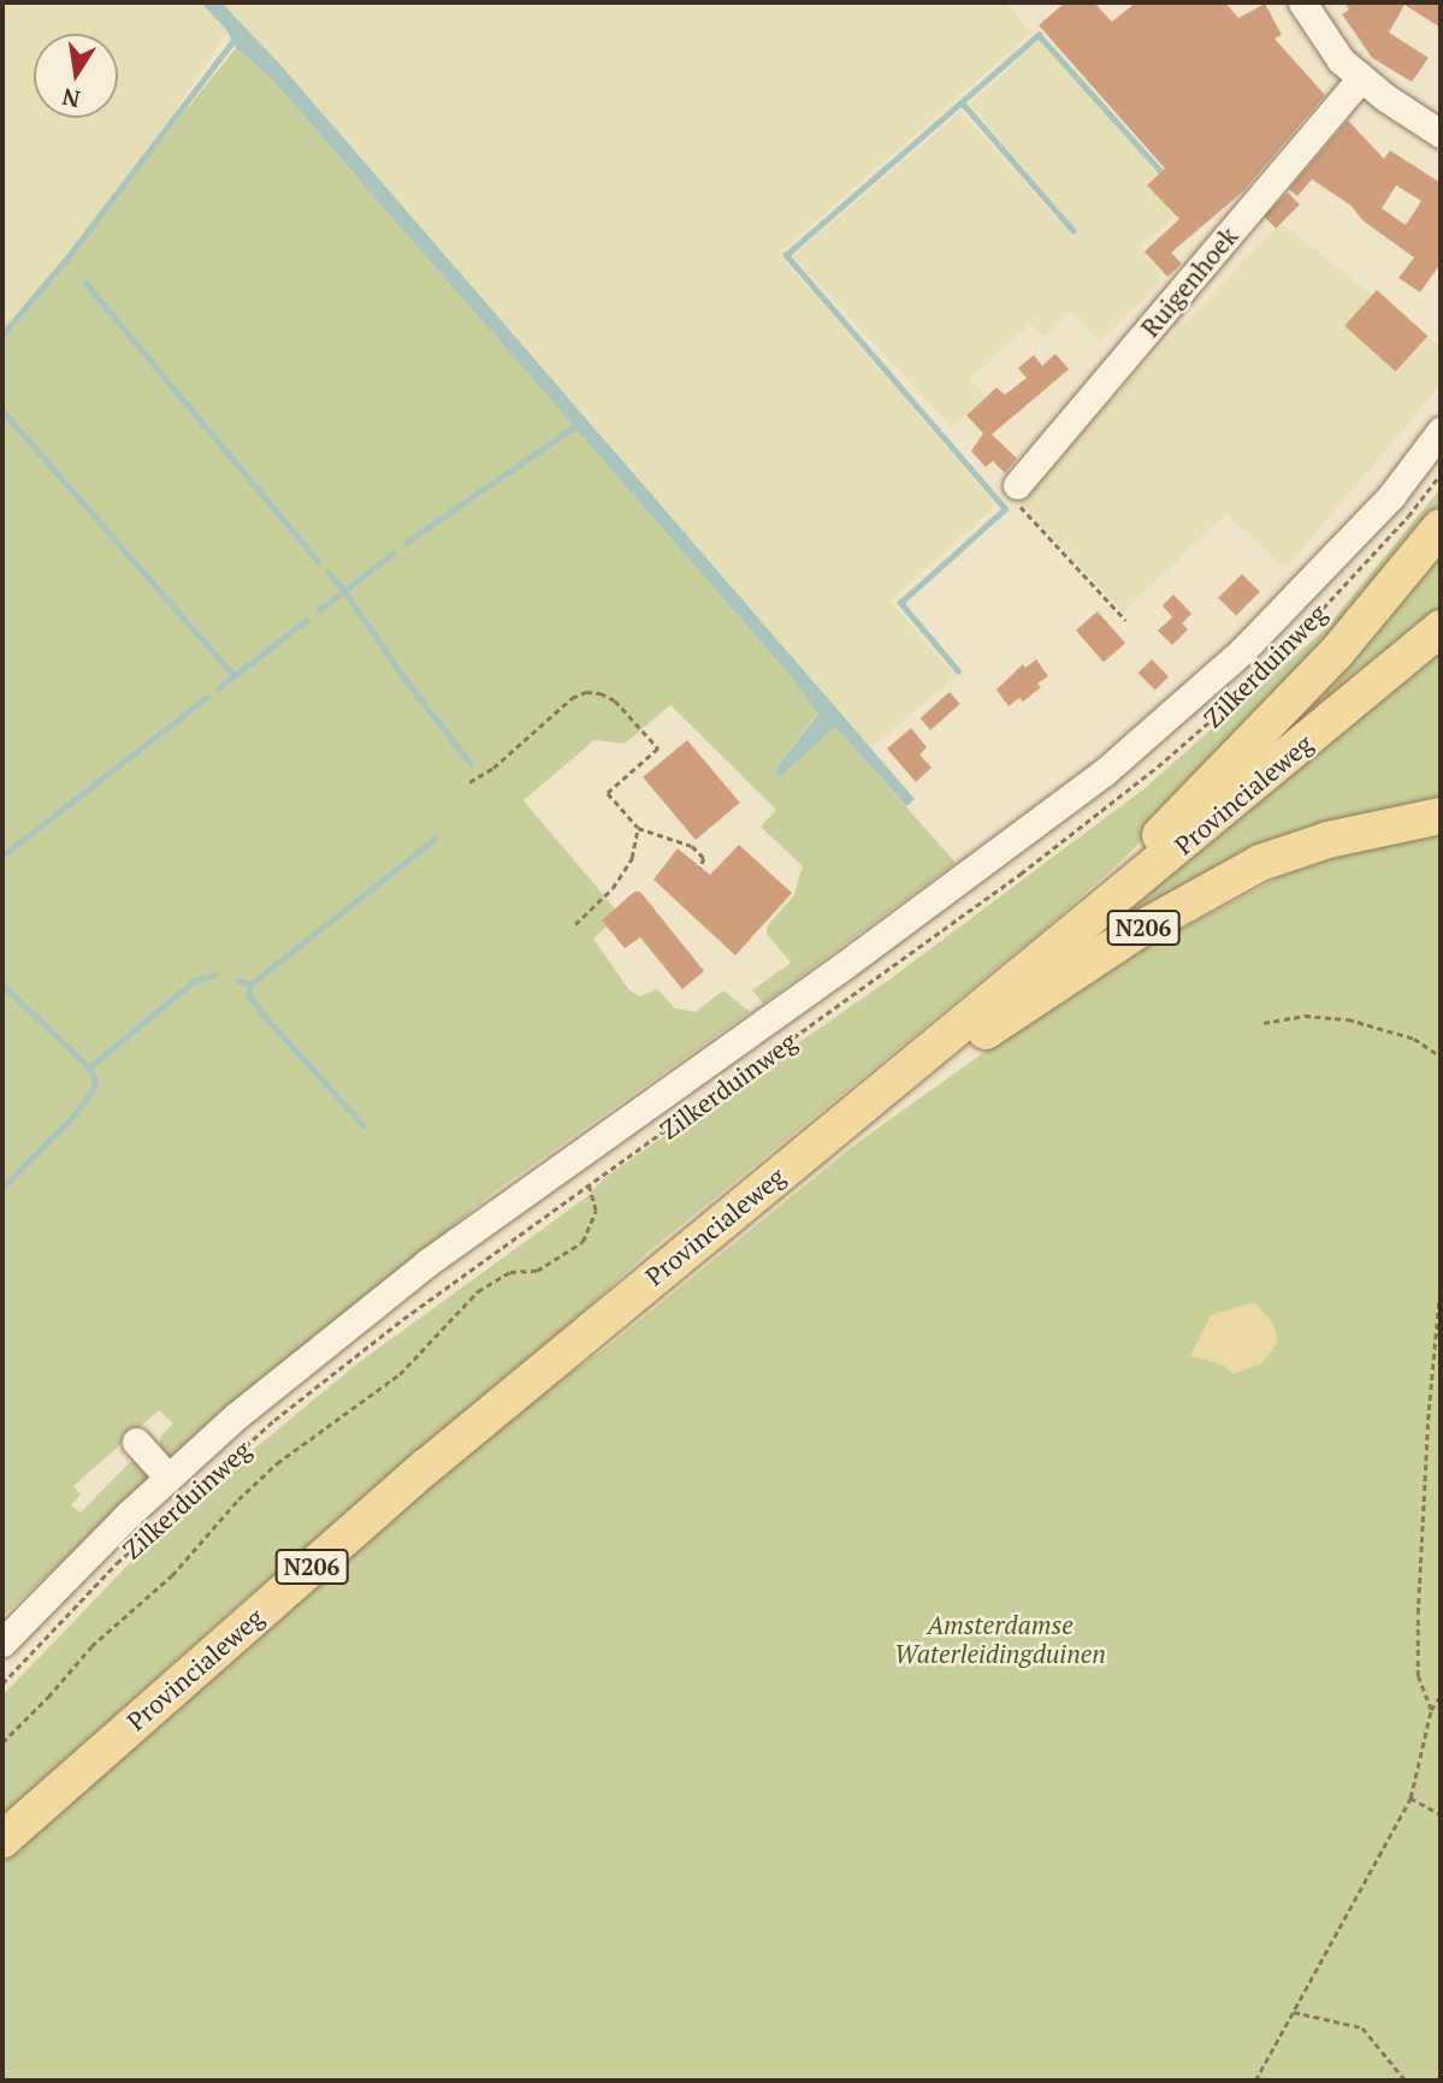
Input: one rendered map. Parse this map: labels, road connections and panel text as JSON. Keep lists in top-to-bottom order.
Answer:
{
  "streets": {
    "main road": ["Provincialeweg", "N206"],
    "street": ["Ruigenhoek", "Zilkerduinweg"]
  },
  "crossings": [
    ["Provincialeweg", "N206"]
  ],
  "parks": ["Amsterdamse Waterleidingduinen"],
  "north": "bottom"
}
